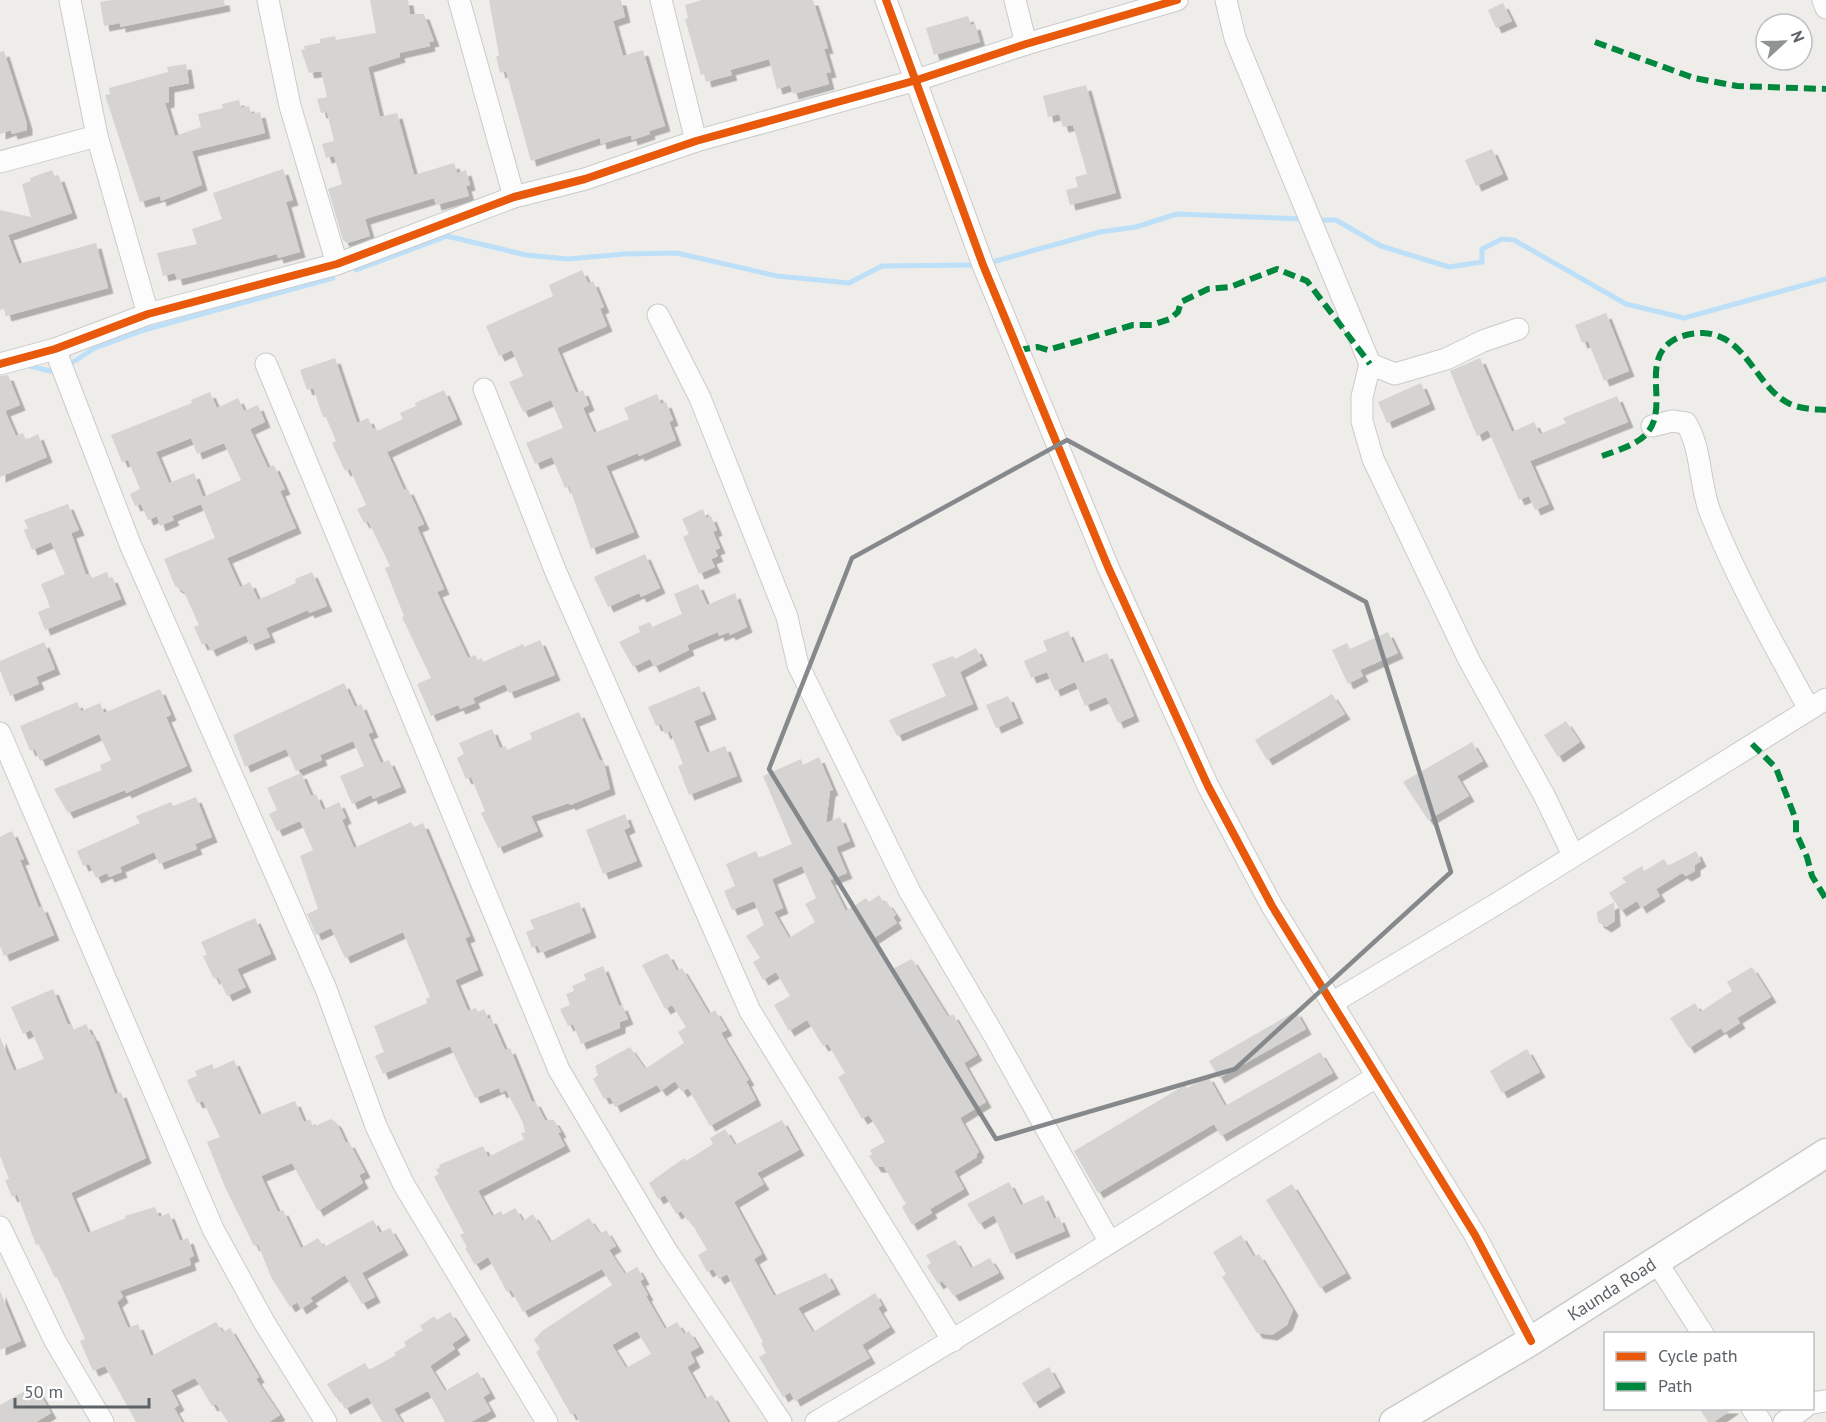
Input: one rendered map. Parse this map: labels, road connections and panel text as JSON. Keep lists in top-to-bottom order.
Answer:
{
  "streets": {
    "main road": ["Kaunda Road"]
  },
  "legend": ["Cycle path", "Path"],
  "scale_bar": "50 m",
  "north": "right"
}
